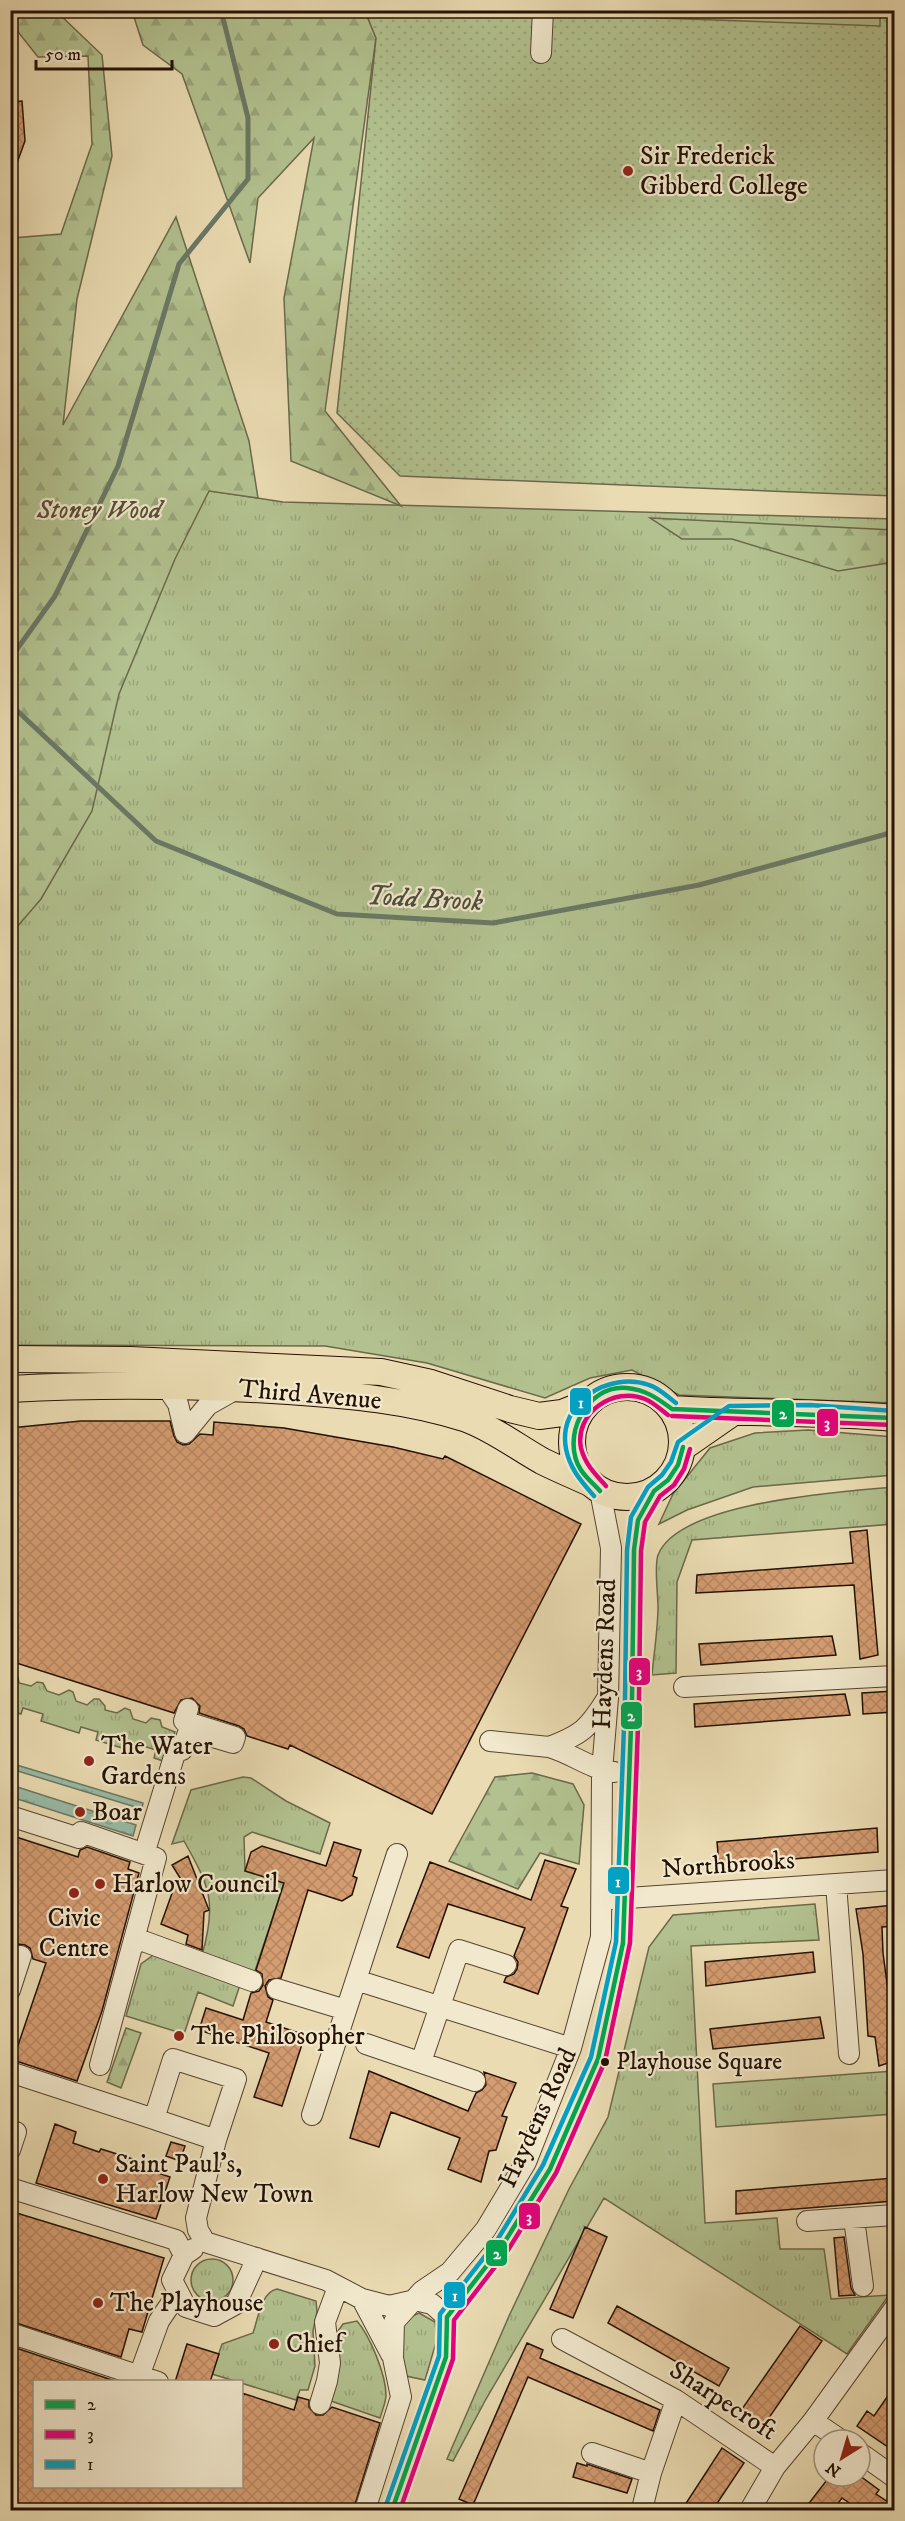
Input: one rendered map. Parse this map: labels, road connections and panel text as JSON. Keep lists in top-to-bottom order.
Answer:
{
  "streets": {
    "main road": ["Third Avenue"],
    "street": ["Haydens Road", "Northbrooks", "Sharpecroft"]
  },
  "crossings": [
    ["Third Avenue", "Haydens Road"],
    ["Haydens Road", "Northbrooks"]
  ],
  "water": ["Todd Brook"],
  "parks": ["Stoney Wood"],
  "places": [
    "Sir Frederick Gibberd College",
    "The Water Gardens",
    "Boar",
    "Harlow Council",
    "Civic Centre",
    "The Philosopher",
    "Playhouse Square",
    "Saint Paul's, Harlow New Town",
    "The Playhouse",
    "Chief"
  ],
  "lines": ["transit line 1", "transit line 2", "transit line 3"],
  "legend": ["2", "3", "1"],
  "scale_bar": "50 m",
  "north": "bottom left"
}
